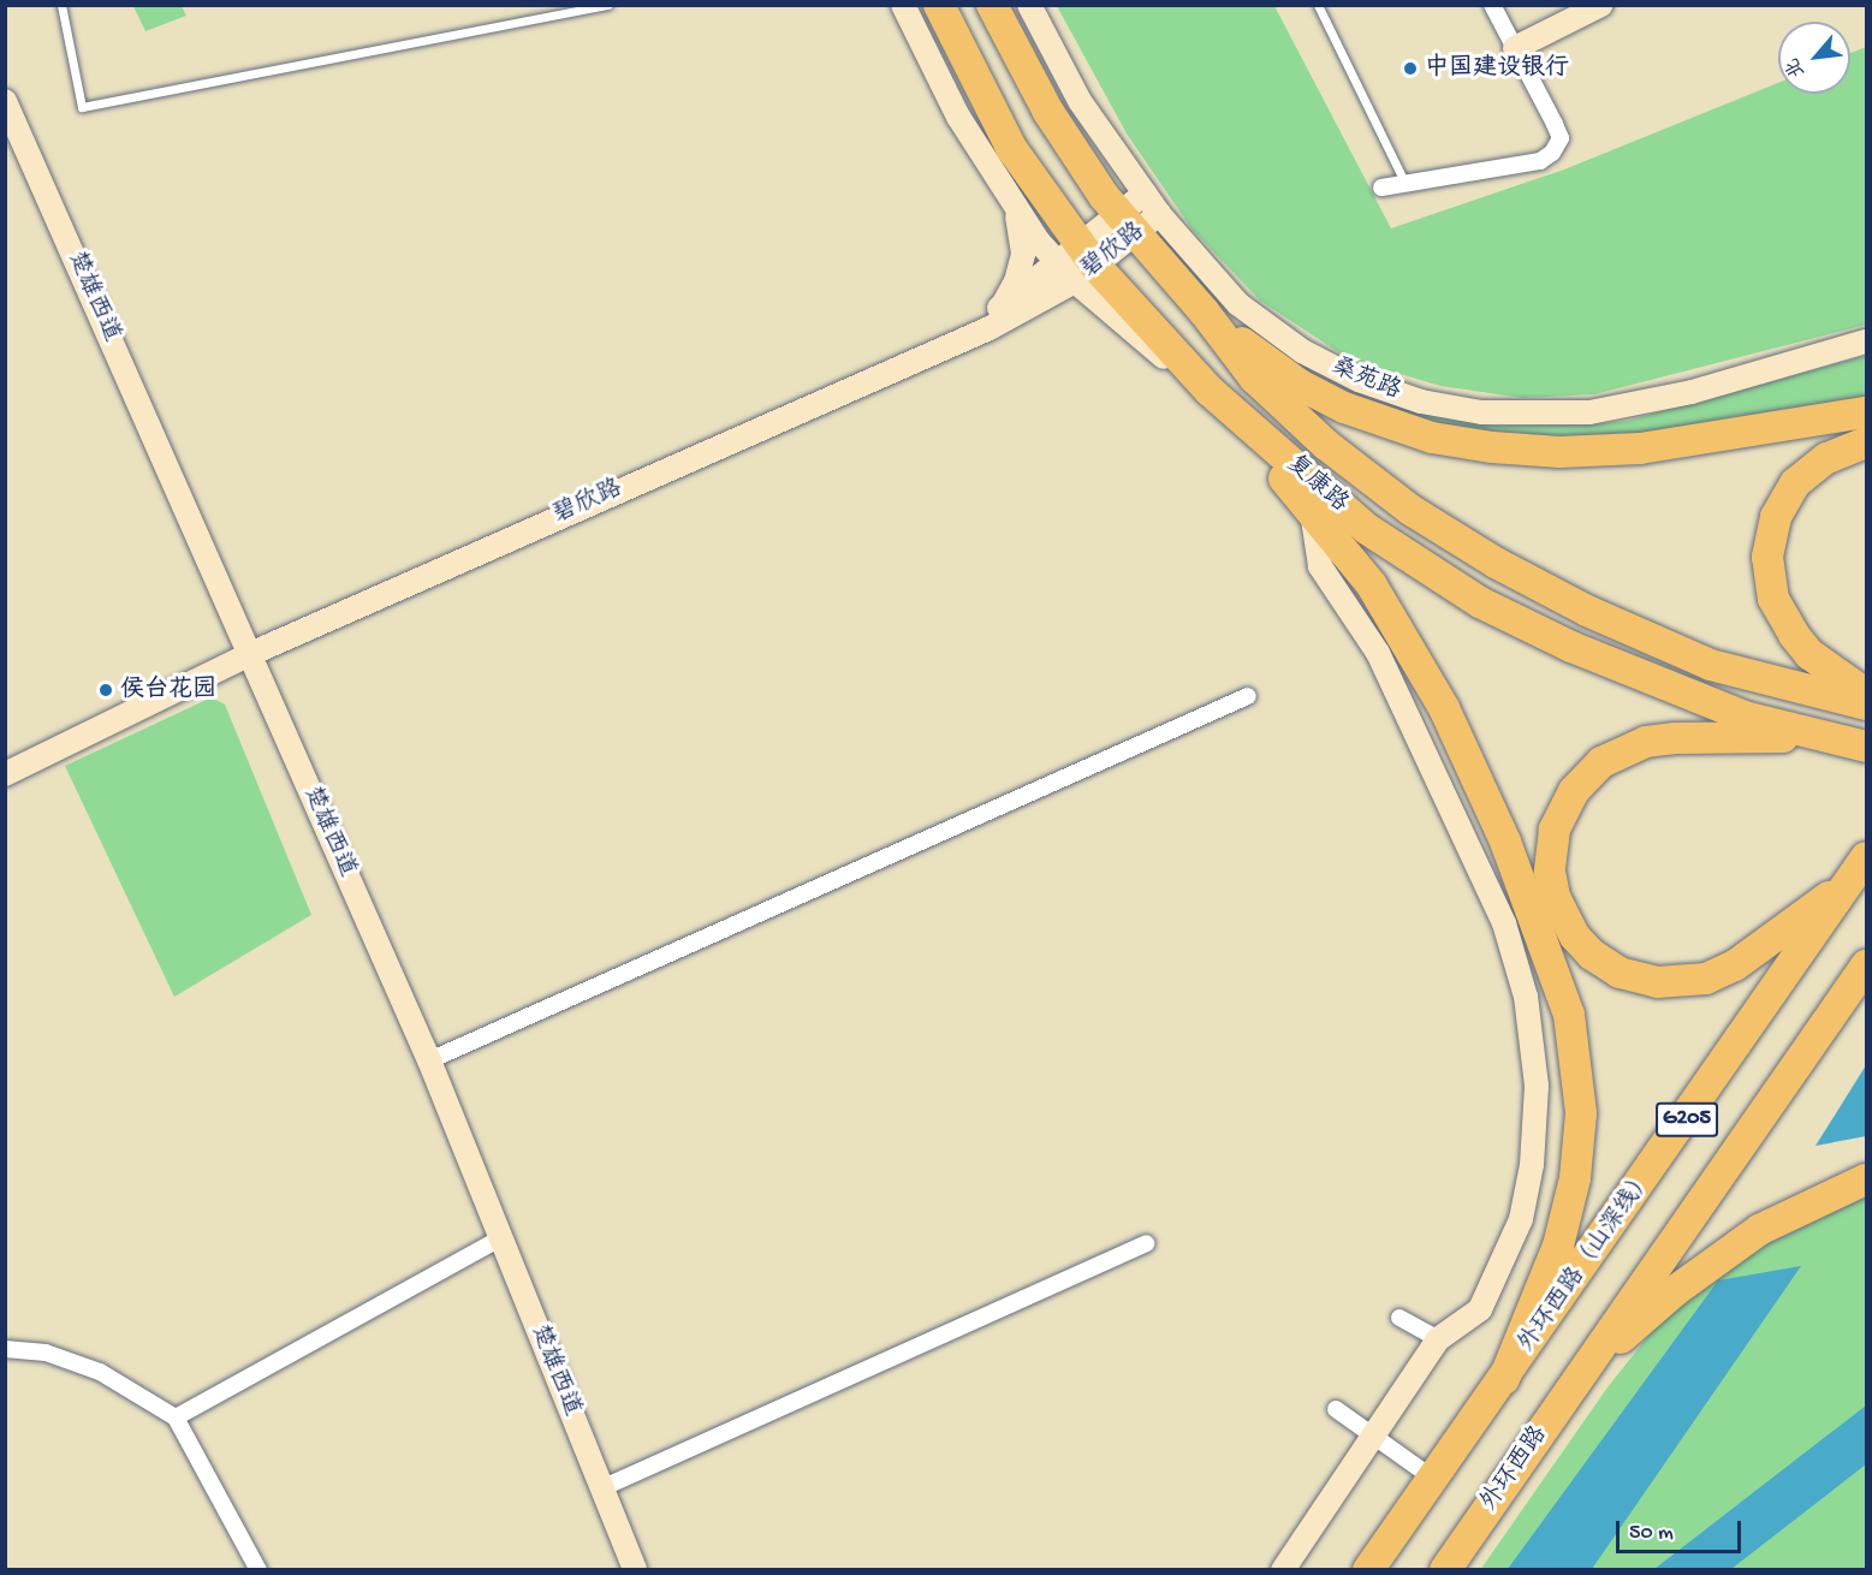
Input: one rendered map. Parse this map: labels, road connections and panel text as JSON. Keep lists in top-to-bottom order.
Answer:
{
  "streets": {
    "highway": [
      "复康路",
      "G205",
      "外环西路（山深线）",
      "外环西路"
    ],
    "street": ["碧欣路", "楚雄西道", "桑苑路"]
  },
  "crossings": [
    ["碧欣路", "楚雄西道"],
    ["碧欣路", "桑苑路"],
    ["碧欣路", "复康路"],
    ["G205", "外环西路"]
  ],
  "places": ["中国建设银行", "侯台花园"],
  "scale_bar": "50 m",
  "north": "bottom left"
}
